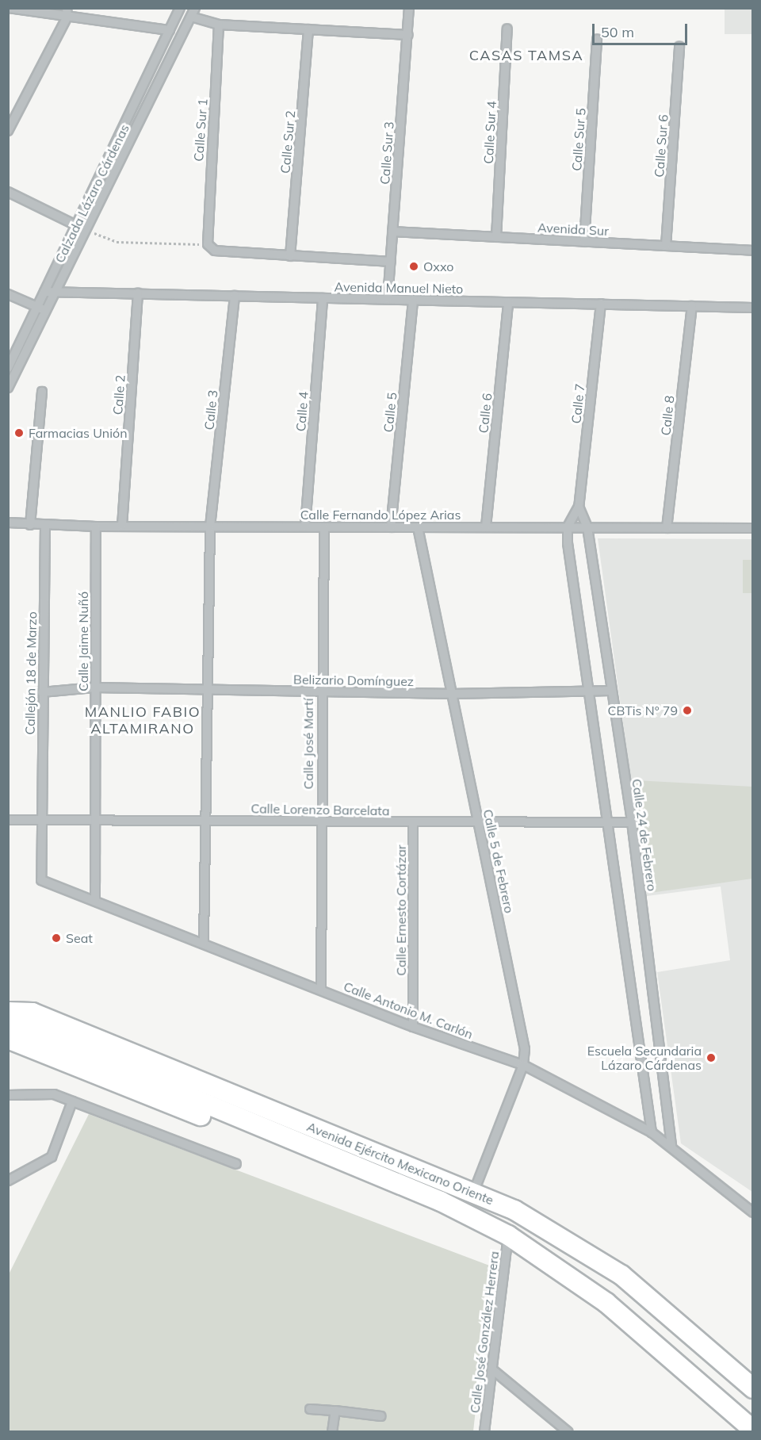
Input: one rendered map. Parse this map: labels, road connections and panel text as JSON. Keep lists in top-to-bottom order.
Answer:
{
  "streets": {
    "main road": ["Avenida Ejército Mexicano Oriente"],
    "street": [
      "Calle Sur 1",
      "Calle Sur 4",
      "Calle Sur 5",
      "Calle Sur 2",
      "Calle Sur 6",
      "Calle Sur 3",
      "Calzada Lázaro Cárdenas",
      "Avenida Sur",
      "Avenida Manuel Nieto",
      "Calle 2",
      "Calle 7",
      "Calle 3",
      "Calle 4",
      "Calle 5",
      "Calle 6",
      "Calle 8",
      "Calle Fernando López Arias",
      "Calle Jaime Nuñó",
      "Callejón 18 de Marzo",
      "Belizario Domínguez",
      "Calle José Martí",
      "Calle Lorenzo Barcelata",
      "Calle 24 de Febrero",
      "Calle 5 de Febrero",
      "Calle Ernesto Cortázar",
      "Calle Antonio M. Carlón",
      "Calle José González Herrera"
    ]
  },
  "crossings": [
    ["Calle Sur 4", "Avenida Sur"],
    ["Calle Sur 5", "Avenida Sur"],
    ["Calle Sur 6", "Avenida Sur"],
    ["Calle Sur 3", "Avenida Sur"],
    ["Calle Sur 3", "Avenida Manuel Nieto"],
    ["Calzada Lázaro Cárdenas", "Avenida Manuel Nieto"],
    ["Avenida Manuel Nieto", "Calle 2"],
    ["Avenida Manuel Nieto", "Calle 7"],
    ["Avenida Manuel Nieto", "Calle 3"],
    ["Avenida Manuel Nieto", "Calle 4"],
    ["Avenida Manuel Nieto", "Calle 5"],
    ["Avenida Manuel Nieto", "Calle 6"],
    ["Avenida Manuel Nieto", "Calle 8"],
    ["Calle 2", "Calle Fernando López Arias"],
    ["Calle 7", "Calle Fernando López Arias"],
    ["Calle 7", "Calle 24 de Febrero"],
    ["Calle 3", "Calle Fernando López Arias"],
    ["Calle 3", "Belizario Domínguez"],
    ["Calle 3", "Calle Lorenzo Barcelata"],
    ["Calle 3", "Calle Antonio M. Carlón"],
    ["Calle 4", "Calle Fernando López Arias"],
    ["Calle 5", "Calle Fernando López Arias"],
    ["Calle 6", "Calle Fernando López Arias"],
    ["Calle 8", "Calle Fernando López Arias"],
    ["Calle Fernando López Arias", "Calle Jaime Nuñó"],
    ["Calle Fernando López Arias", "Callejón 18 de Marzo"],
    ["Calle Fernando López Arias", "Calle José Martí"],
    ["Calle Fernando López Arias", "Calle 24 de Febrero"],
    ["Calle Fernando López Arias", "Calle 5 de Febrero"],
    ["Calle Jaime Nuñó", "Belizario Domínguez"],
    ["Calle Jaime Nuñó", "Calle Lorenzo Barcelata"],
    ["Calle Jaime Nuñó", "Calle Antonio M. Carlón"],
    ["Callejón 18 de Marzo", "Belizario Domínguez"],
    ["Callejón 18 de Marzo", "Calle Lorenzo Barcelata"],
    ["Callejón 18 de Marzo", "Calle Antonio M. Carlón"],
    ["Belizario Domínguez", "Calle José Martí"],
    ["Belizario Domínguez", "Calle 24 de Febrero"],
    ["Belizario Domínguez", "Calle 5 de Febrero"],
    ["Calle José Martí", "Calle Lorenzo Barcelata"],
    ["Calle José Martí", "Calle Antonio M. Carlón"],
    ["Calle Lorenzo Barcelata", "Calle 24 de Febrero"],
    ["Calle Lorenzo Barcelata", "Calle 5 de Febrero"],
    ["Calle Lorenzo Barcelata", "Calle Ernesto Cortázar"],
    ["Calle 24 de Febrero", "Calle Antonio M. Carlón"],
    ["Calle 5 de Febrero", "Calle Antonio M. Carlón"],
    ["Calle 5 de Febrero", "Avenida Ejército Mexicano Oriente"],
    ["Calle Ernesto Cortázar", "Calle Antonio M. Carlón"],
    ["Avenida Ejército Mexicano Oriente", "Calle José González Herrera"]
  ],
  "districts": ["CASAS TAMSA", "MANLIO FABIO ALTAMIRANO"],
  "places": [
    "Oxxo",
    "Farmacias Unión",
    "CBTis N° 79",
    "Seat",
    "Escuela Secundaria Lázaro Cárdenas"
  ],
  "scale_bar": "50 m"
}
